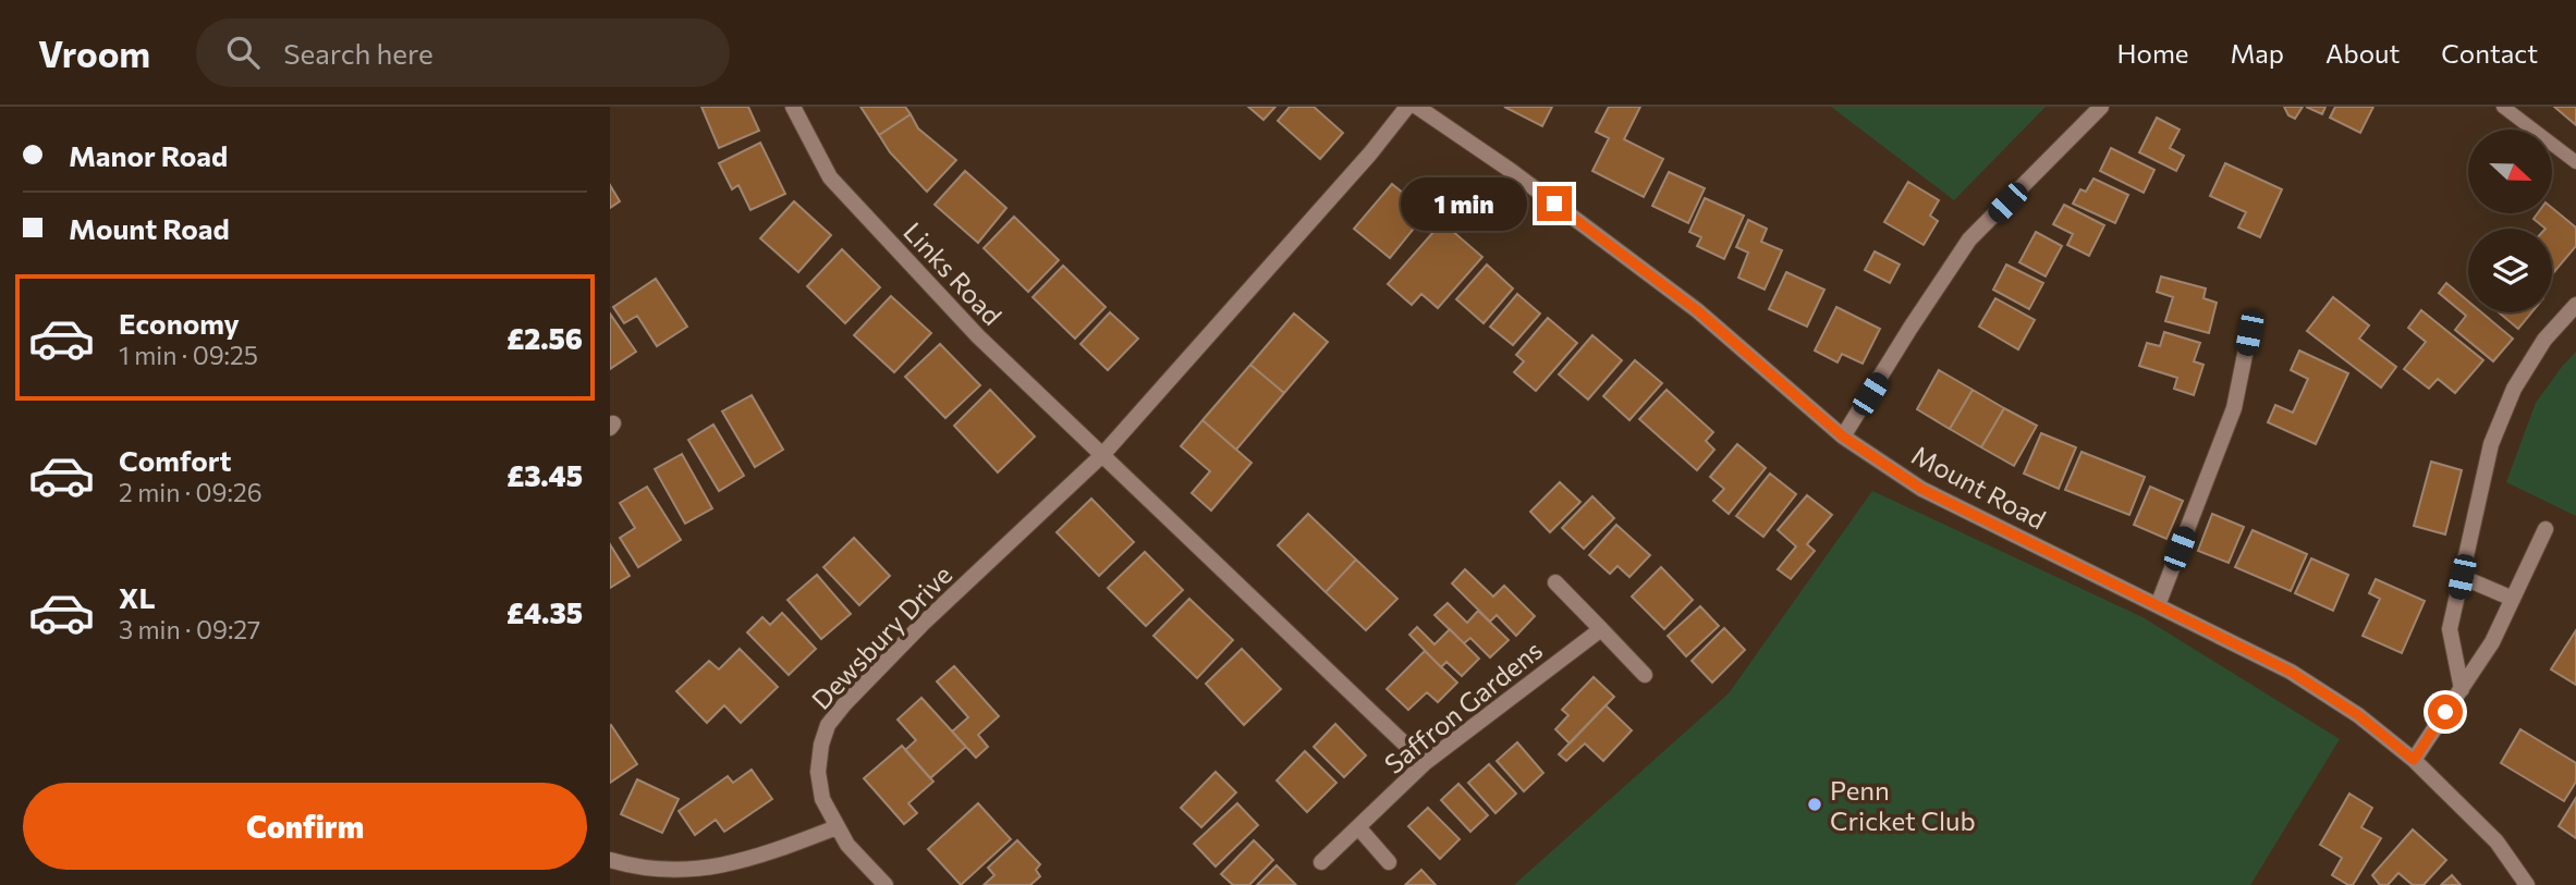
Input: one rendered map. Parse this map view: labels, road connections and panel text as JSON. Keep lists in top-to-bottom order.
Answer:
{
  "streets": {
    "street": [
      "Links Road",
      "Mount Road",
      "Dewsbury Drive",
      "Saffron Gardens"
    ]
  },
  "crossings": [
    ["Links Road", "Dewsbury Drive"],
    ["Links Road", "Saffron Gardens"]
  ],
  "places": ["Penn Cricket Club"],
  "north": "right",
  "page": {
    "header": "Vroom",
    "search": "Search here",
    "nav": [
      "Home",
      "Map",
      "About",
      "Contact"
    ],
    "banner": ["Manor Road", "Mount Road"],
    "bubble": "1 min",
    "list": [
      {
        "name": "Economy",
        "note": "1 min · 09:25",
        "value": "£2.56"
      },
      {
        "name": "Comfort",
        "note": "2 min · 09:26",
        "value": "£3.45"
      },
      {
        "name": "XL",
        "note": "3 min · 09:27",
        "value": "£4.35"
      }
    ],
    "buttons": "Confirm"
  }
}
